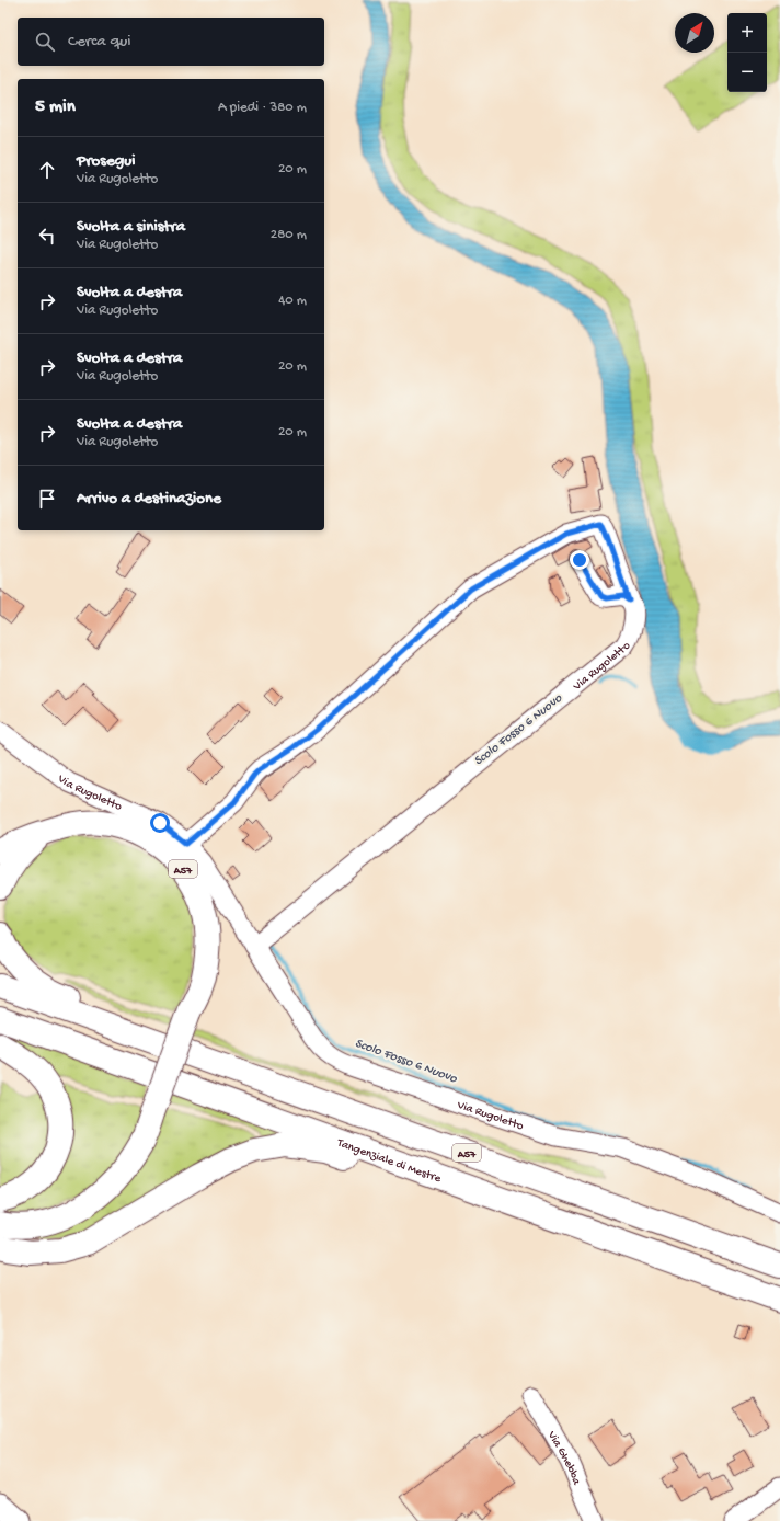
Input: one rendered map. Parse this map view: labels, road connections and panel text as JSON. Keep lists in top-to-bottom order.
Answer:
{
  "streets": {
    "highway": ["A57", "Tangenziale di Mestre"],
    "street": ["Via Rugoletto", "Via Ghebba"]
  },
  "water": ["Scolo Fosso 6 Nuovo"],
  "north": "top right",
  "page": {
    "map_buttons": ["+", "−"],
    "search": "Cerca qui",
    "heading": ["5 min", "A piedi · 380 m"],
    "list": [
      ["Prosegui", "Via Rugoletto", "20 m"],
      ["Svolta a sinistra", "Via Rugoletto", "280 m"],
      ["Svolta a destra", "Via Rugoletto", "40 m"],
      ["Svolta a destra", "Via Rugoletto", "20 m"],
      ["Svolta a destra", "Via Rugoletto", "20 m"],
      "Arrivo a destinazione"
    ]
  }
}
